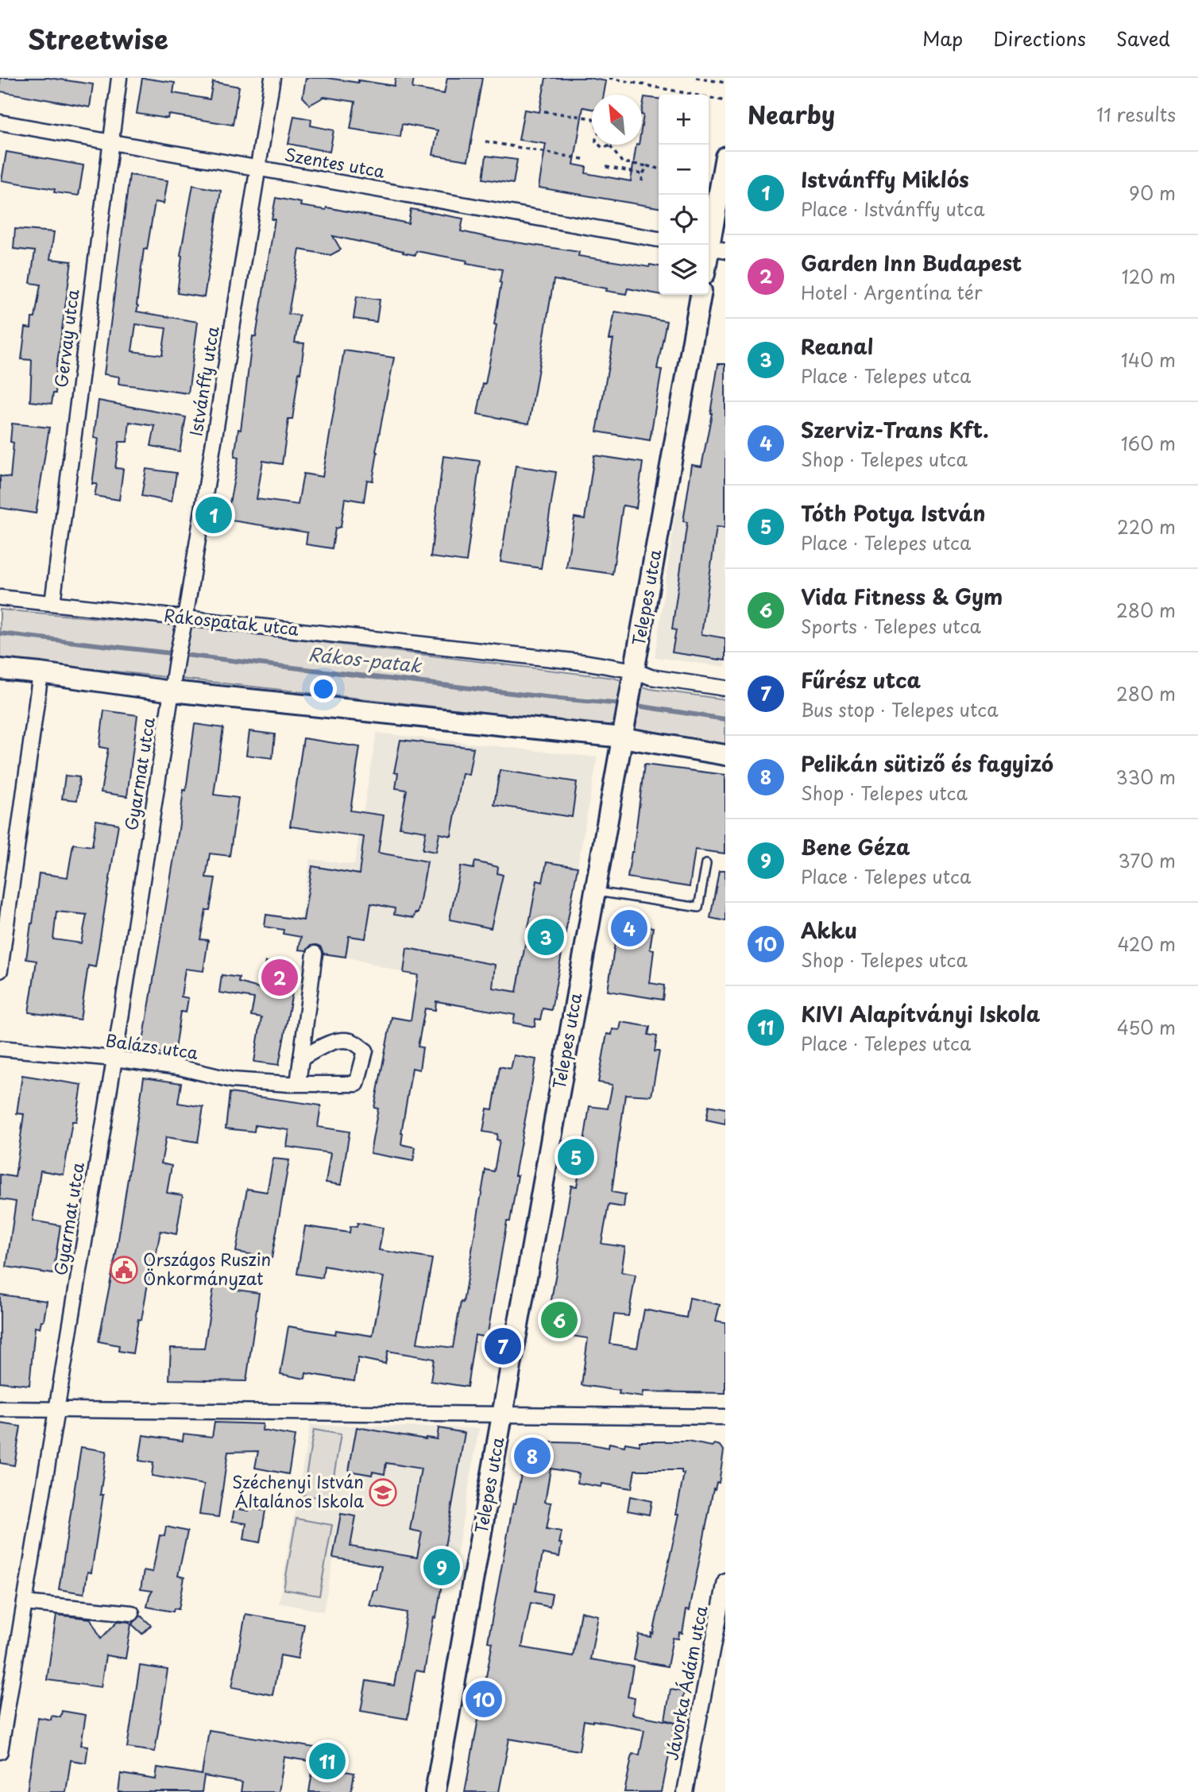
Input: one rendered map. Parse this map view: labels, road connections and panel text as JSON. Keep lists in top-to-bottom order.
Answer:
{
  "streets": {
    "street": [
      "Szentes utca",
      "Gervay utca",
      "Istvánffy utca",
      "Telepes utca",
      "Rákospatak utca",
      "Gyarmat utca",
      "Balázs utca",
      "Jávorka Ádám utca"
    ]
  },
  "crossings": [
    ["Szentes utca", "Gervay utca"],
    ["Szentes utca", "Istvánffy utca"],
    ["Gervay utca", "Rákospatak utca"],
    ["Istvánffy utca", "Rákospatak utca"],
    ["Istvánffy utca", "Gyarmat utca"],
    ["Telepes utca", "Rákospatak utca"],
    ["Gyarmat utca", "Balázs utca"]
  ],
  "water": ["Rákos-patak"],
  "places": {
    "public building": ["Országos Ruszin Önkormányzat"],
    "school or university": ["Széchenyi István Általános Iskola"]
  },
  "north": "top left",
  "page": {
    "header": "Streetwise",
    "nav": ["Map", "Directions", "Saved"],
    "heading": ["Nearby", "11 results"],
    "map_buttons": ["+", "−"],
    "list": [
      {
        "mark": "1",
        "name": "Istvánffy Miklós",
        "note": "Place · Istvánffy utca",
        "value": "90 m"
      },
      {
        "mark": "2",
        "name": "Garden Inn Budapest",
        "note": "Hotel · Argentína tér",
        "value": "120 m"
      },
      {
        "mark": "3",
        "name": "Reanal",
        "note": "Place · Telepes utca",
        "value": "140 m"
      },
      {
        "mark": "4",
        "name": "Szerviz-Trans Kft.",
        "note": "Shop · Telepes utca",
        "value": "160 m"
      },
      {
        "mark": "5",
        "name": "Tóth Potya István",
        "note": "Place · Telepes utca",
        "value": "220 m"
      },
      {
        "mark": "6",
        "name": "Vida Fitness & Gym",
        "note": "Sports · Telepes utca",
        "value": "280 m"
      },
      {
        "mark": "7",
        "name": "Fűrész utca",
        "note": "Bus stop · Telepes utca",
        "value": "280 m"
      },
      {
        "mark": "8",
        "name": "Pelikán sütiző és fagyizó",
        "note": "Shop · Telepes utca",
        "value": "330 m"
      },
      {
        "mark": "9",
        "name": "Bene Géza",
        "note": "Place · Telepes utca",
        "value": "370 m"
      },
      {
        "mark": "10",
        "name": "Akku",
        "note": "Shop · Telepes utca",
        "value": "420 m"
      },
      {
        "mark": "11",
        "name": "KIVI Alapítványi Iskola",
        "note": "Place · Telepes utca",
        "value": "450 m"
      }
    ],
    "pins": [
      "1",
      "4",
      "3",
      "2",
      "5",
      "6",
      "7",
      "8",
      "9",
      "10",
      "11"
    ]
  }
}
